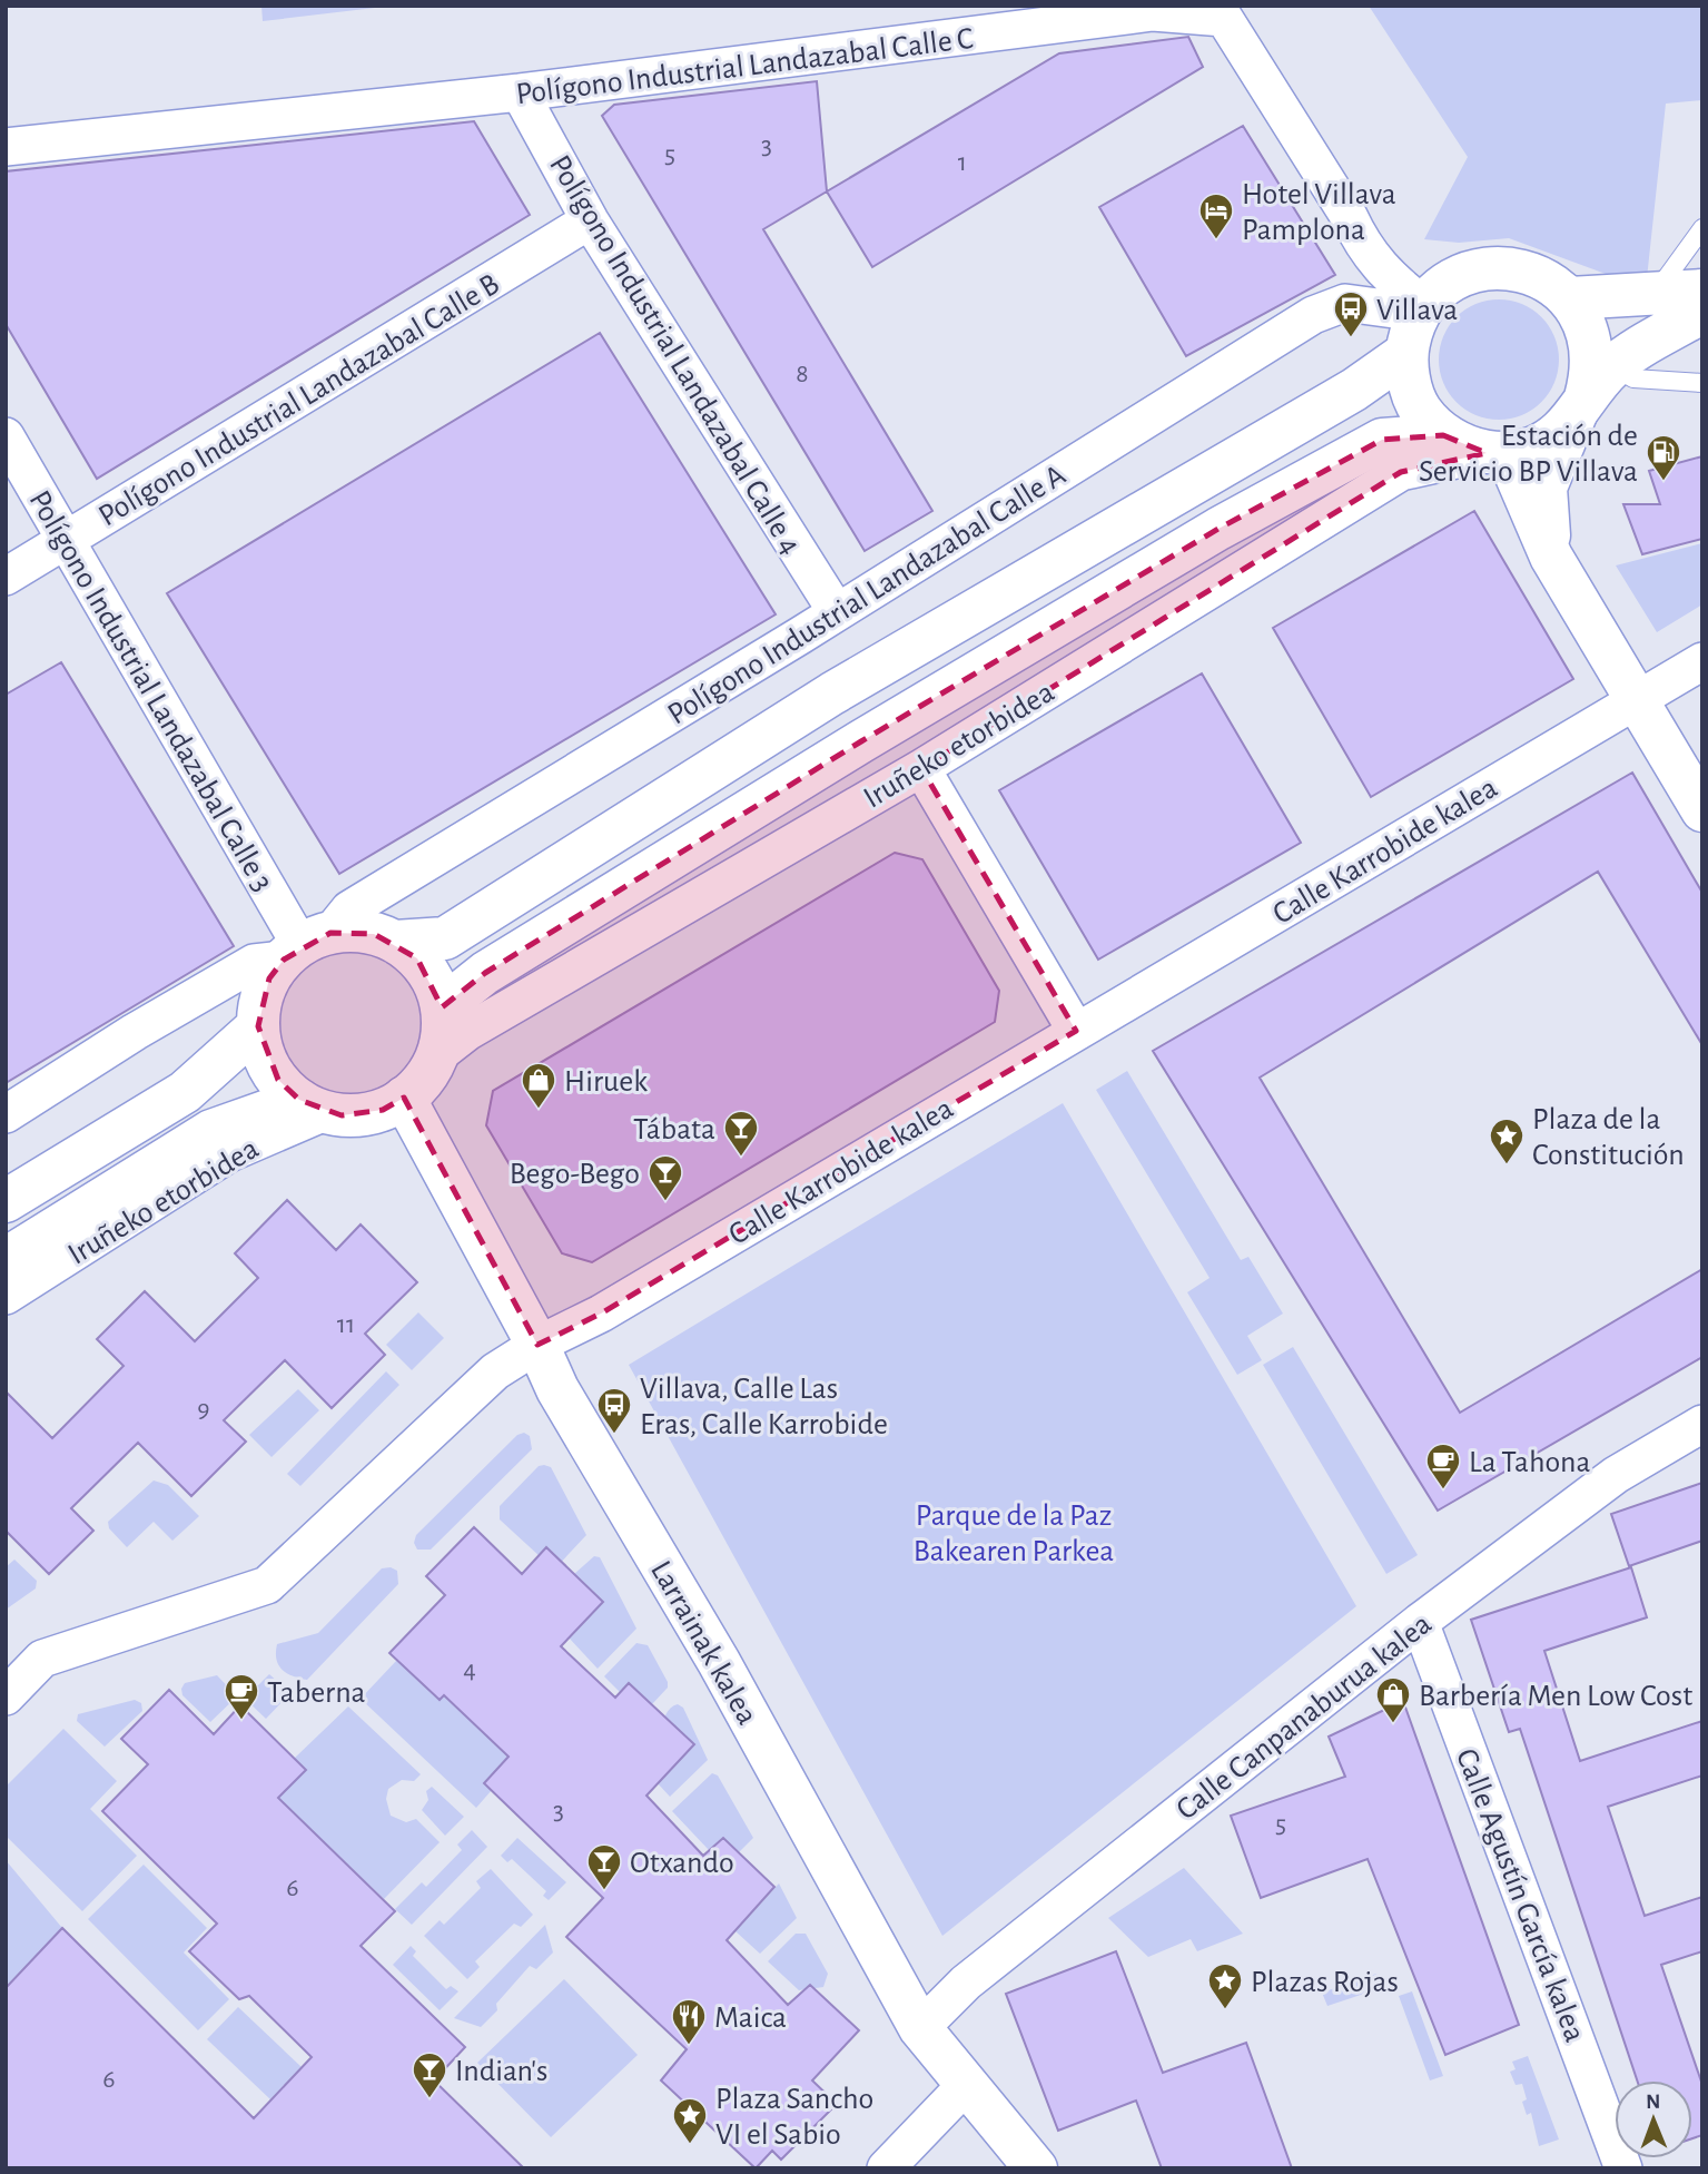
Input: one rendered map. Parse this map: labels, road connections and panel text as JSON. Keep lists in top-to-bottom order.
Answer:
{
  "streets": {
    "main road": ["Iruñeko etorbidea", "Larrainak kalea"],
    "street": [
      "Polígono Industrial Landazabal Calle C",
      "Polígono Industrial Landazabal Calle 4",
      "Polígono Industrial Landazabal Calle B",
      "Polígono Industrial Landazabal Calle A",
      "Polígono Industrial Landazabal Calle 3",
      "Calle Karrobide kalea",
      "Calle Canpanaburua kalea",
      "Calle Agustín García kalea"
    ]
  },
  "crossings": [
    ["Polígono Industrial Landazabal Calle C", "Polígono Industrial Landazabal Calle 4"],
    ["Polígono Industrial Landazabal Calle C", "Polígono Industrial Landazabal Calle A"],
    ["Polígono Industrial Landazabal Calle C", "Iruñeko etorbidea"],
    ["Polígono Industrial Landazabal Calle 4", "Polígono Industrial Landazabal Calle B"],
    ["Polígono Industrial Landazabal Calle 4", "Polígono Industrial Landazabal Calle A"],
    ["Polígono Industrial Landazabal Calle B", "Polígono Industrial Landazabal Calle 3"],
    ["Polígono Industrial Landazabal Calle A", "Polígono Industrial Landazabal Calle 3"],
    ["Polígono Industrial Landazabal Calle A", "Iruñeko etorbidea"],
    ["Polígono Industrial Landazabal Calle A", "Larrainak kalea"],
    ["Polígono Industrial Landazabal Calle 3", "Iruñeko etorbidea"],
    ["Polígono Industrial Landazabal Calle 3", "Larrainak kalea"],
    ["Iruñeko etorbidea", "Larrainak kalea"],
    ["Calle Karrobide kalea", "Larrainak kalea"],
    ["Larrainak kalea", "Calle Canpanaburua kalea"],
    ["Calle Canpanaburua kalea", "Calle Agustín García kalea"]
  ],
  "parks": ["Parque de la Paz Bakearen Parkea"],
  "places": {
    "hotel": ["Hotel Villava Pamplona"],
    "bus stop": ["Villava", "Villava, Calle Las Eras, Calle Karrobide"],
    "fuel station": ["Estación de Servicio BP Villava"],
    "shop": ["Hiruek", "Barbería Men Low Cost"],
    "bar": [
      "Tábata",
      "Bego-Bego",
      "Otxando",
      "Indian's"
    ],
    "place": ["Plaza de la Constitución", "Plazas Rojas", "Plaza Sancho VI el Sabio"],
    "cafe": ["La Tahona", "Taberna"],
    "restaurant": ["Maica"]
  },
  "house_numbers": [
    "3",
    "5",
    "1",
    "8",
    "11",
    "9",
    "4",
    "3",
    "5",
    "6",
    "6"
  ],
  "north": "top"
}
